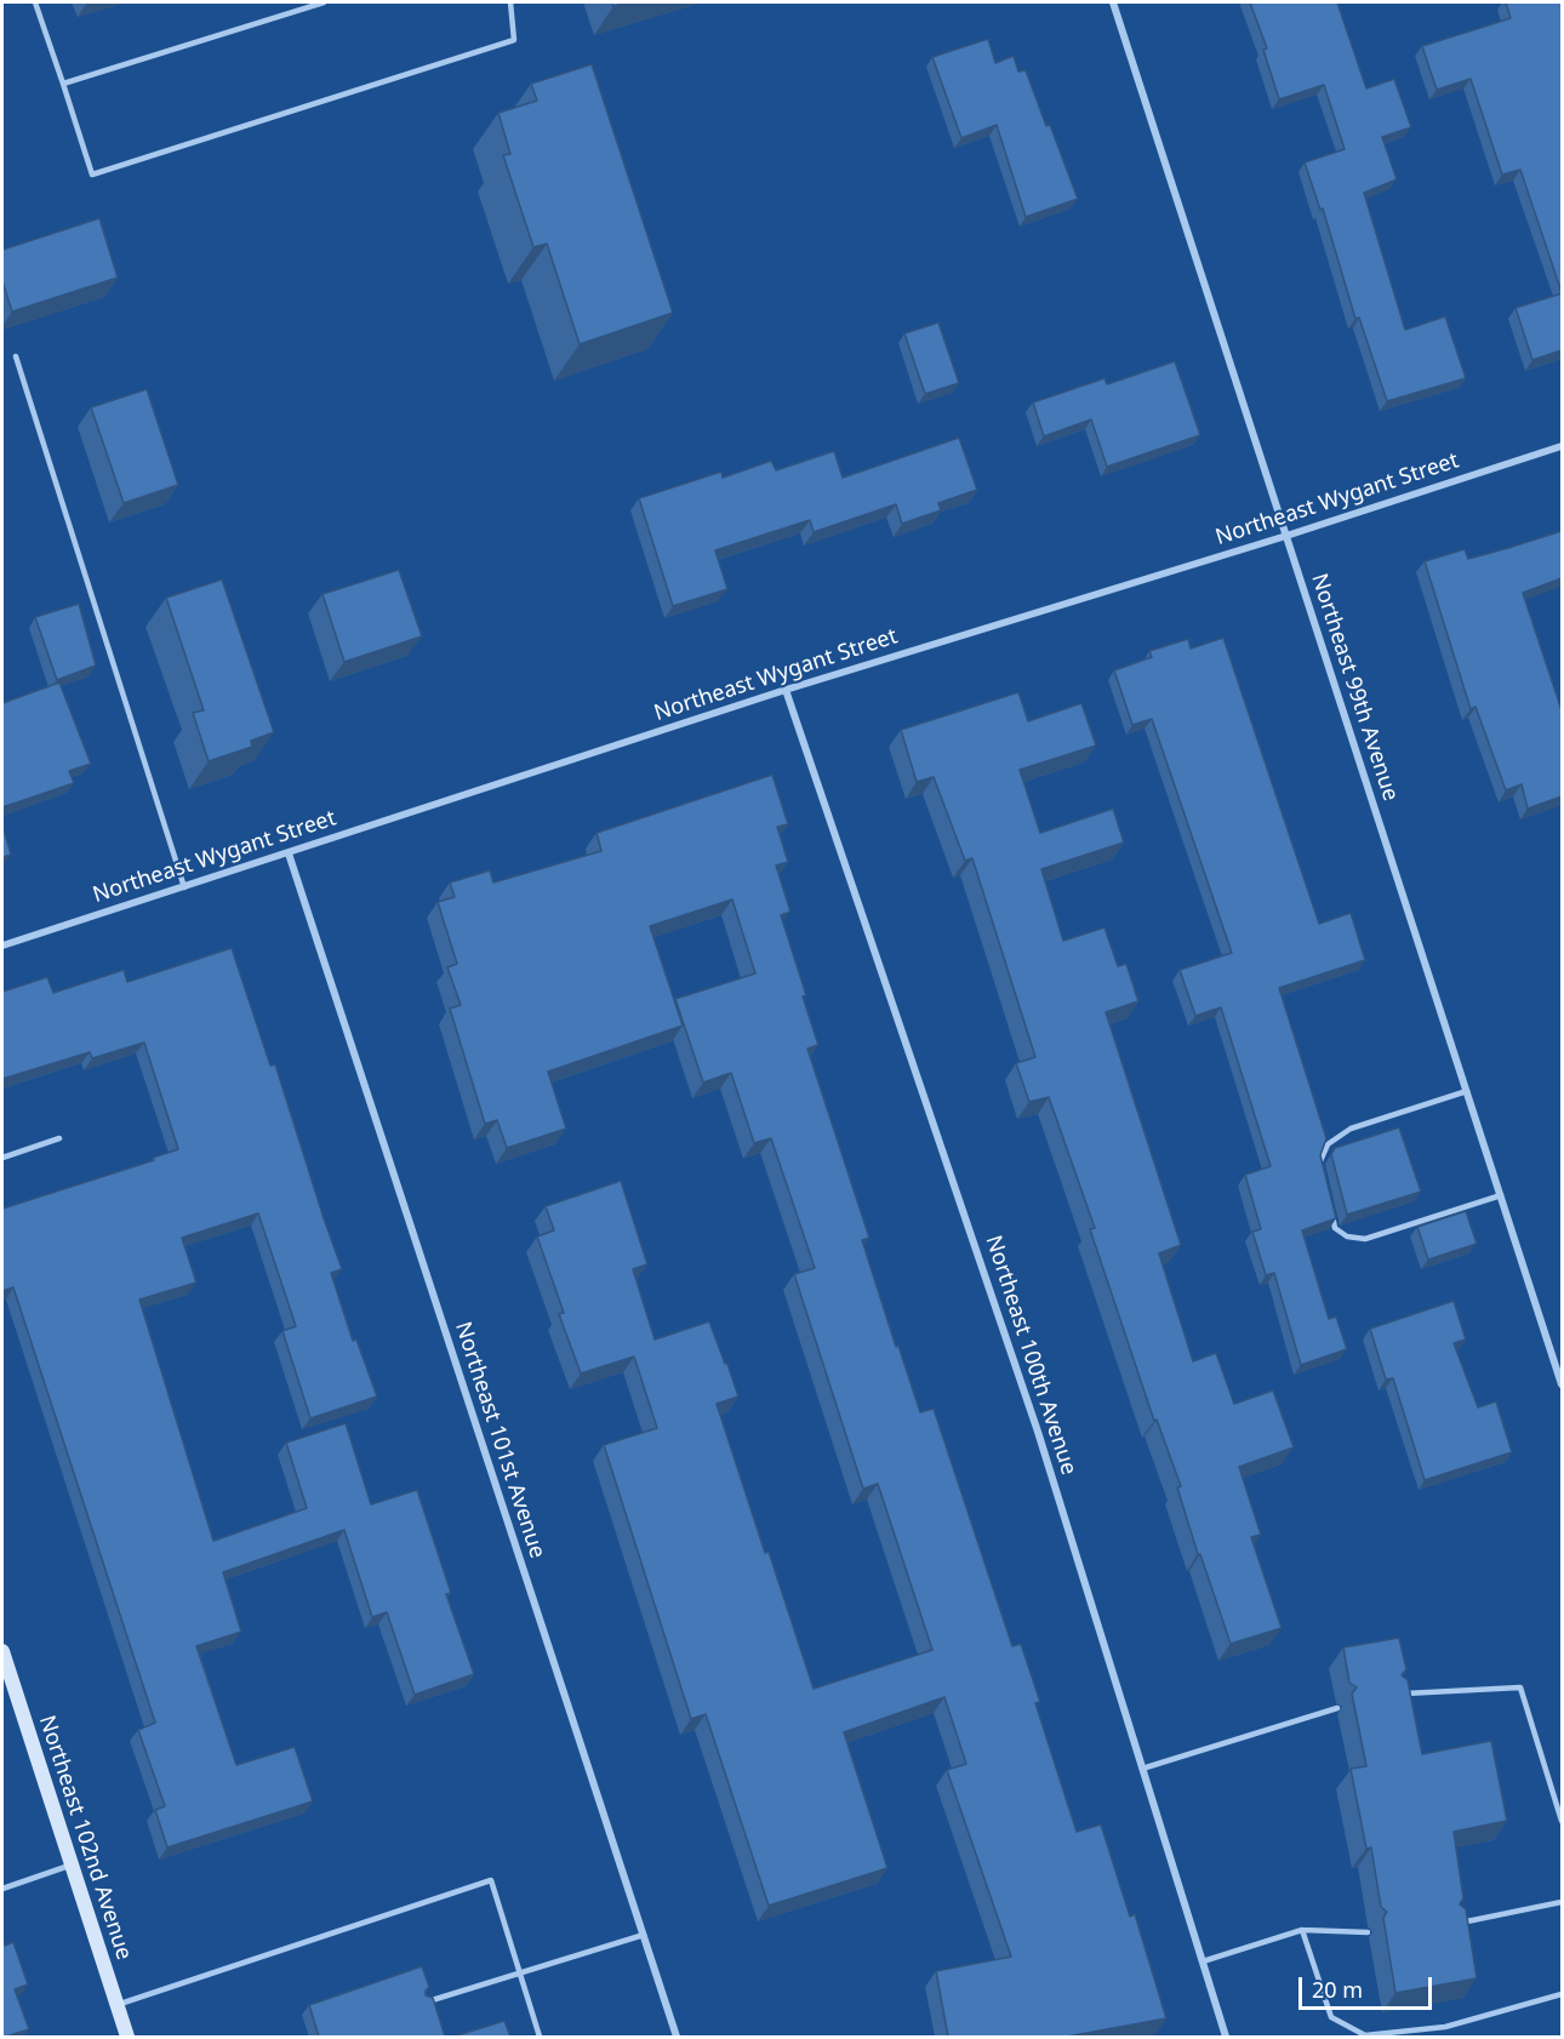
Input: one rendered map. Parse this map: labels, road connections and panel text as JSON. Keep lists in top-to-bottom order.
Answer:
{
  "streets": {
    "main road": ["Northeast 102nd Avenue"],
    "street": [
      "Northeast Wygant Street",
      "Northeast 99th Avenue",
      "Northeast 100th Avenue",
      "Northeast 101st Avenue"
    ]
  },
  "crossings": [
    ["Northeast Wygant Street", "Northeast 99th Avenue"],
    ["Northeast Wygant Street", "Northeast 100th Avenue"],
    ["Northeast Wygant Street", "Northeast 101st Avenue"]
  ],
  "scale_bar": "20 m"
}
